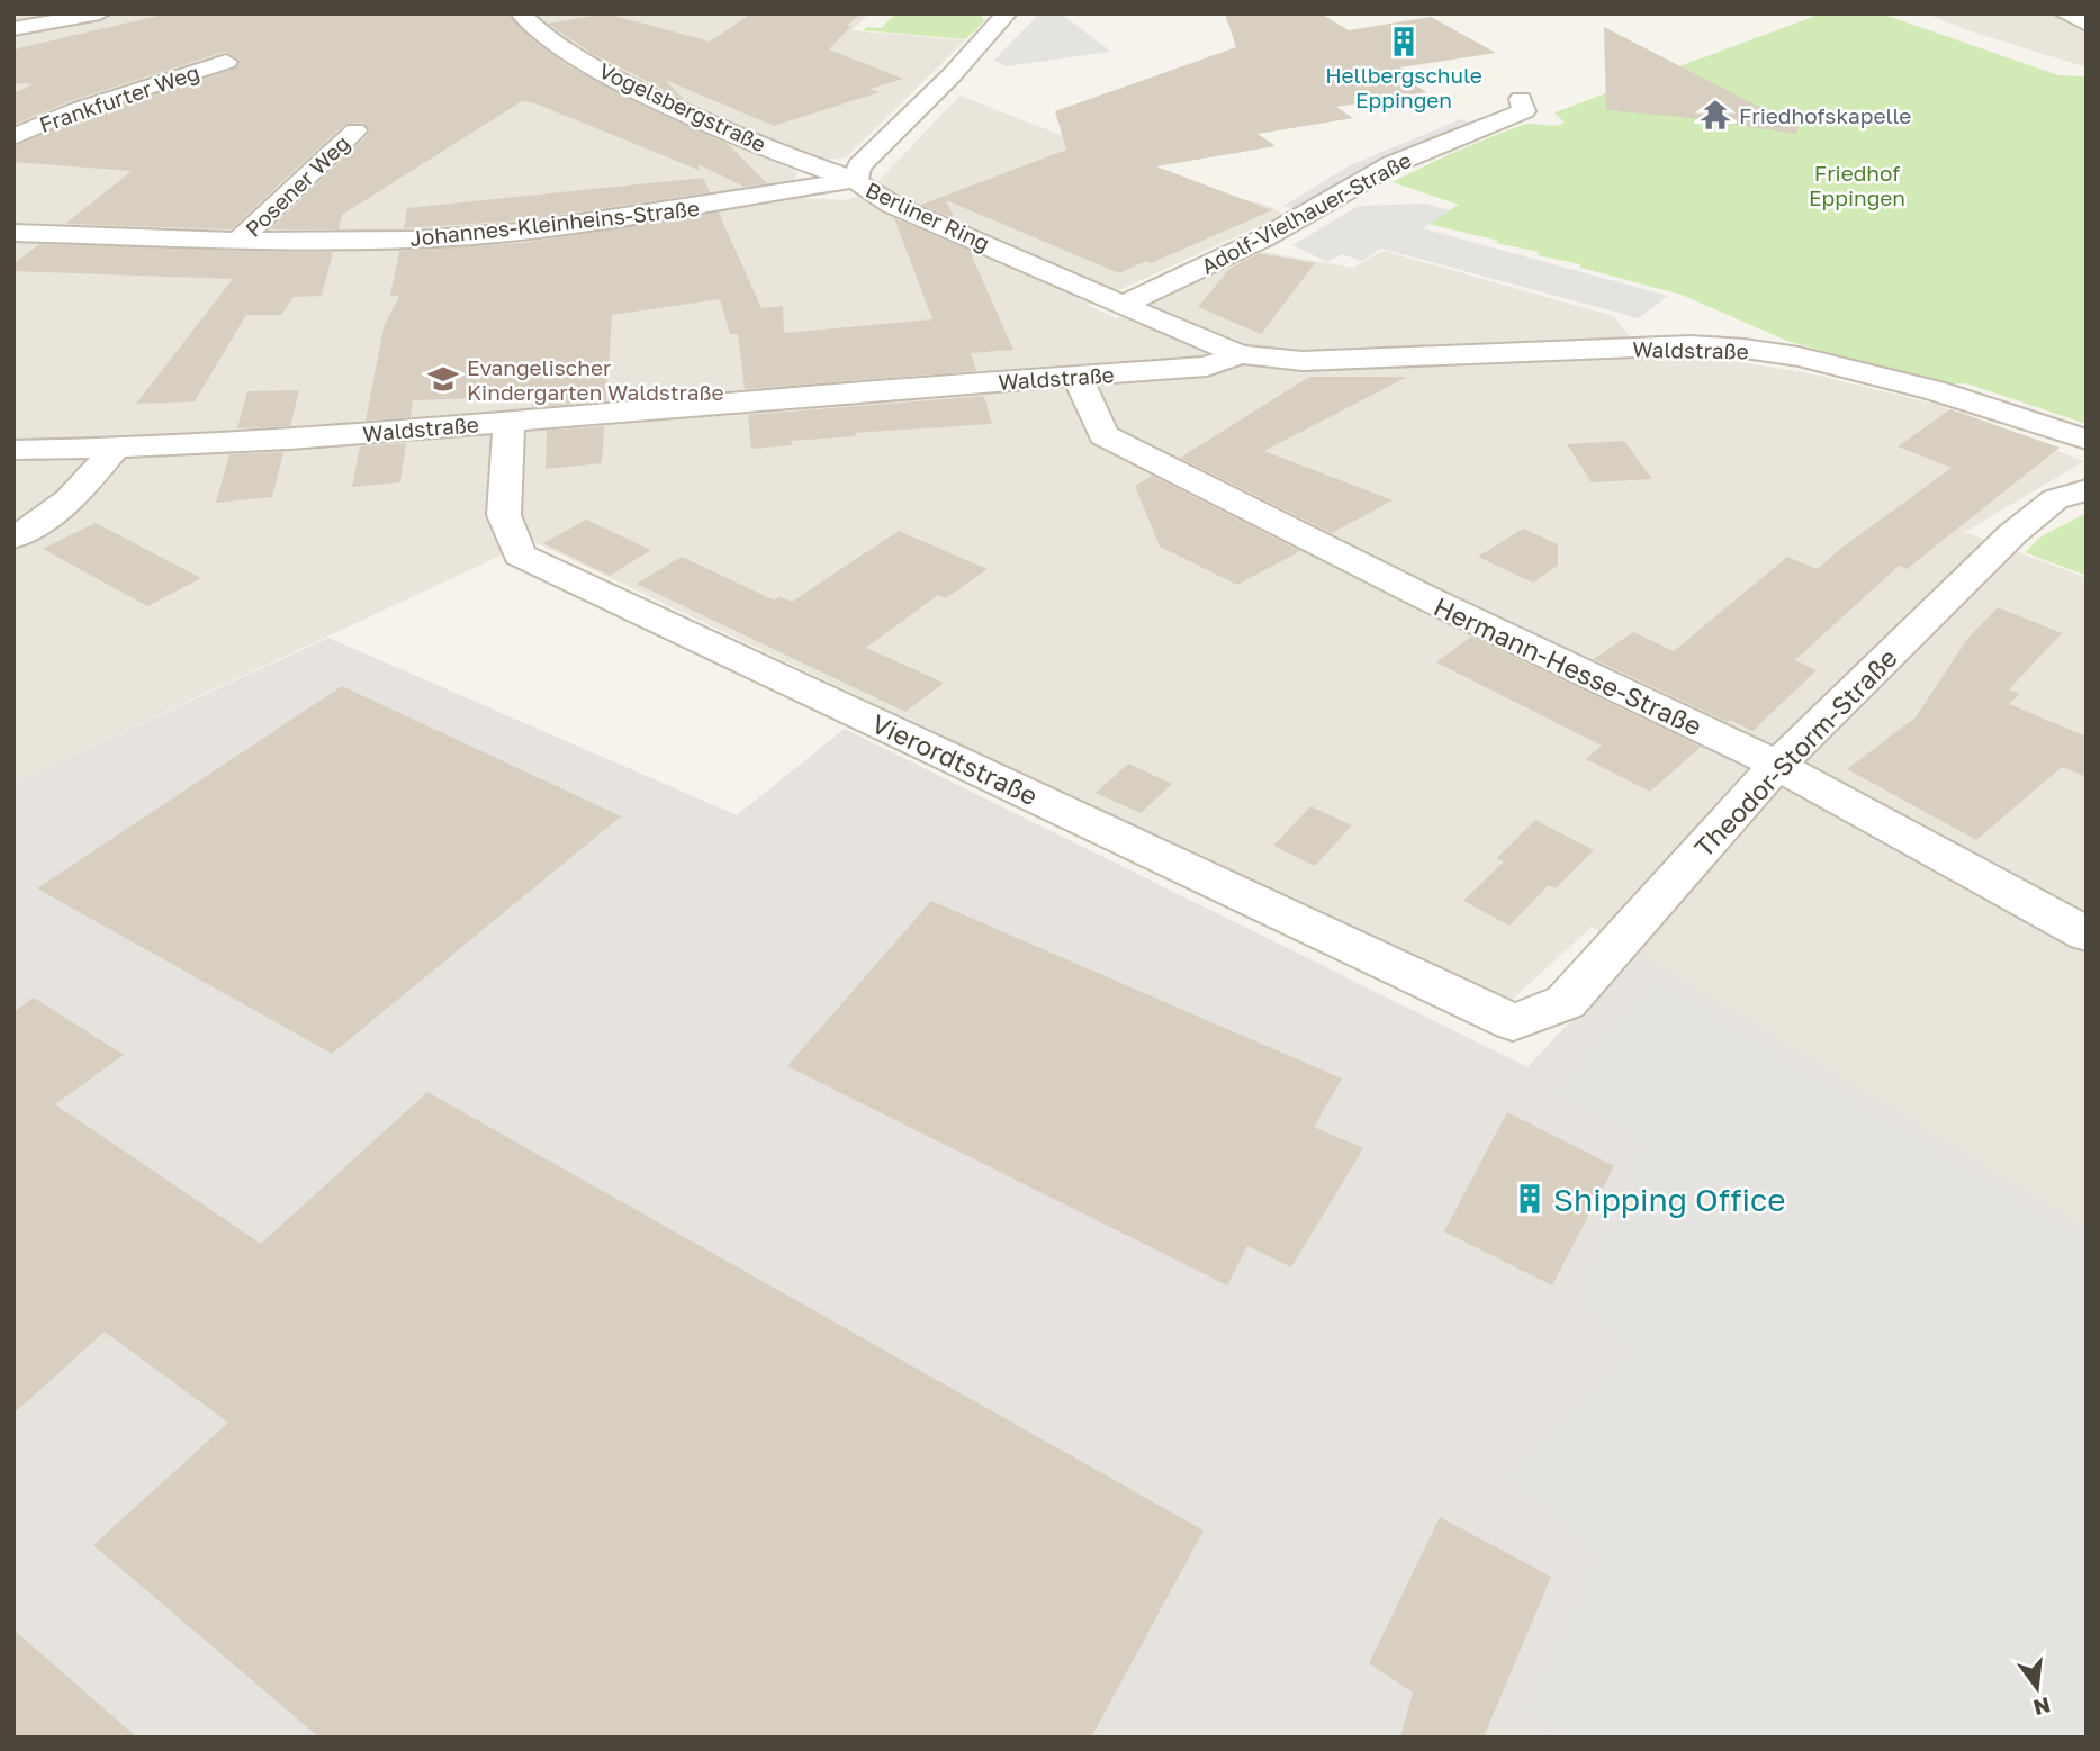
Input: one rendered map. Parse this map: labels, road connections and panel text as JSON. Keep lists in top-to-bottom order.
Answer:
{
  "streets": {
    "street": [
      "Frankfurter Weg",
      "Vogelsbergstraße",
      "Posener Weg",
      "Adolf-Vielhauer-Straße",
      "Berliner Ring",
      "Johannes-Kleinheins-Straße",
      "Waldstraße",
      "Hermann-Hesse-Straße",
      "Theodor-Storm-Straße",
      "Vierordtstraße"
    ]
  },
  "crossings": [
    ["Vogelsbergstraße", "Berliner Ring"],
    ["Vogelsbergstraße", "Johannes-Kleinheins-Straße"],
    ["Posener Weg", "Johannes-Kleinheins-Straße"],
    ["Adolf-Vielhauer-Straße", "Berliner Ring"],
    ["Berliner Ring", "Johannes-Kleinheins-Straße"],
    ["Berliner Ring", "Waldstraße"],
    ["Waldstraße", "Hermann-Hesse-Straße"],
    ["Waldstraße", "Vierordtstraße"],
    ["Hermann-Hesse-Straße", "Theodor-Storm-Straße"],
    ["Theodor-Storm-Straße", "Vierordtstraße"]
  ],
  "parks": ["Friedhof Eppingen"],
  "places": {
    "building": ["Hellbergschule Eppingen", "Shipping Office"],
    "temple": ["Friedhofskapelle"],
    "school or university": ["Evangelischer Kindergarten Waldstraße"]
  },
  "north": "bottom"
}
